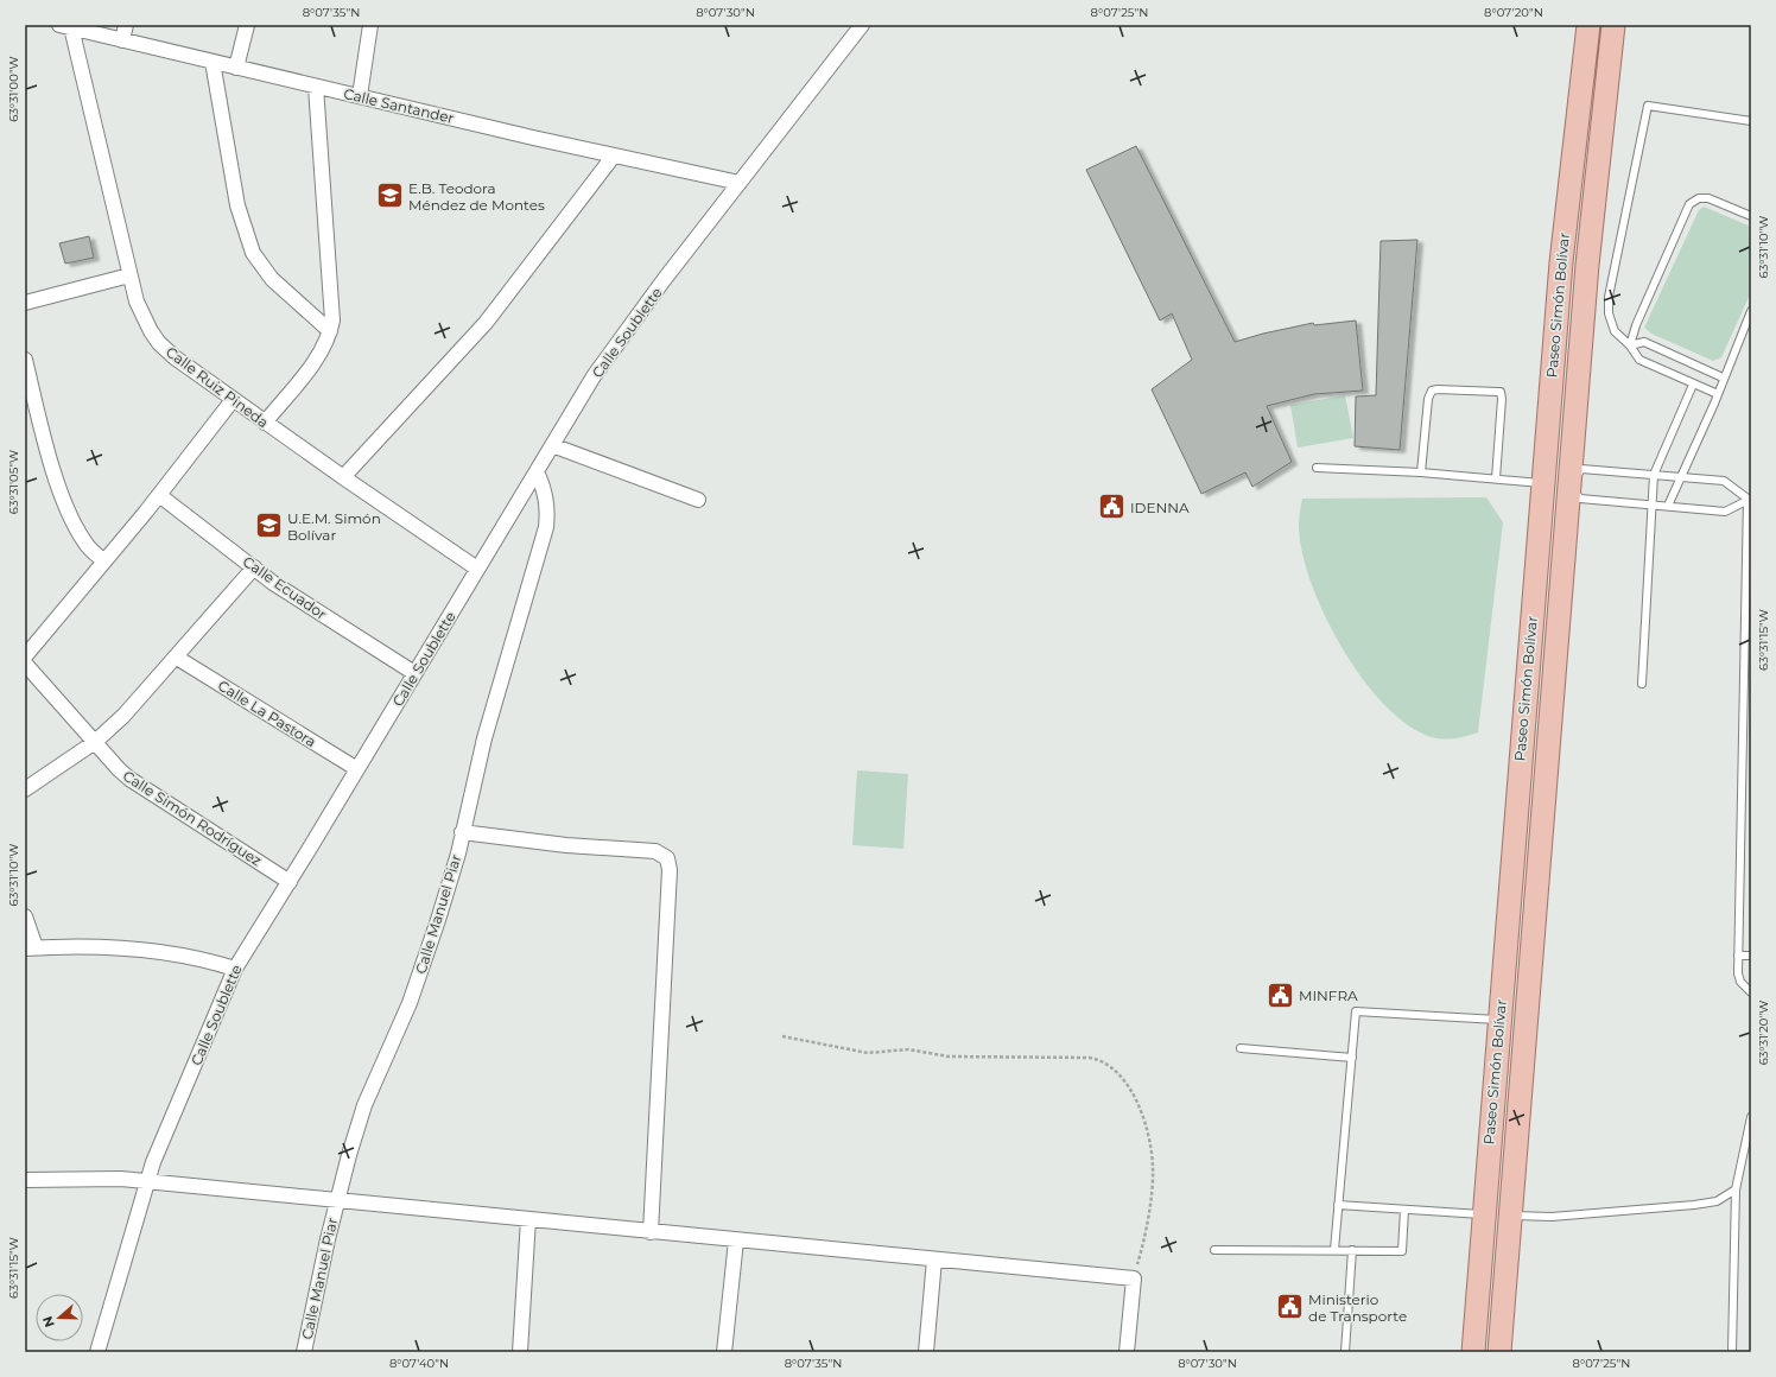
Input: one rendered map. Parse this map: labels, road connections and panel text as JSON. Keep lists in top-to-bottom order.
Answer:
{
  "streets": {
    "main road": ["Paseo Simón Bolívar"],
    "street": [
      "Calle Santander",
      "Calle Soublette",
      "Calle Ruiz Pineda",
      "Calle Ecuador",
      "Calle La Pastora",
      "Calle Simón Rodríguez",
      "Calle Manuel Piar"
    ]
  },
  "crossings": [
    ["Calle Santander", "Calle Soublette"],
    ["Calle Santander", "Calle Ruiz Pineda"],
    ["Calle Soublette", "Calle Ruiz Pineda"],
    ["Calle Soublette", "Calle Ecuador"],
    ["Calle Soublette", "Calle La Pastora"],
    ["Calle Soublette", "Calle Simón Rodríguez"],
    ["Calle Soublette", "Calle Manuel Piar"]
  ],
  "places": {
    "school or university": ["E.B. Teodora Méndez de Montes", "U.E.M. Simón Bolívar"],
    "public building": ["IDENNA", "MINFRA", "Ministerio de Transporte"]
  },
  "north": "left",
  "coordinates": [
    "8°07'35\"N",
    "8°07'30\"N",
    "8°07'25\"N",
    "8°07'20\"N",
    "63°31'00\"W",
    "63°31'10\"W",
    "63°31'05\"W",
    "63°31'15\"W",
    "63°31'20\"W",
    "8°07'40\"N"
  ]
}
